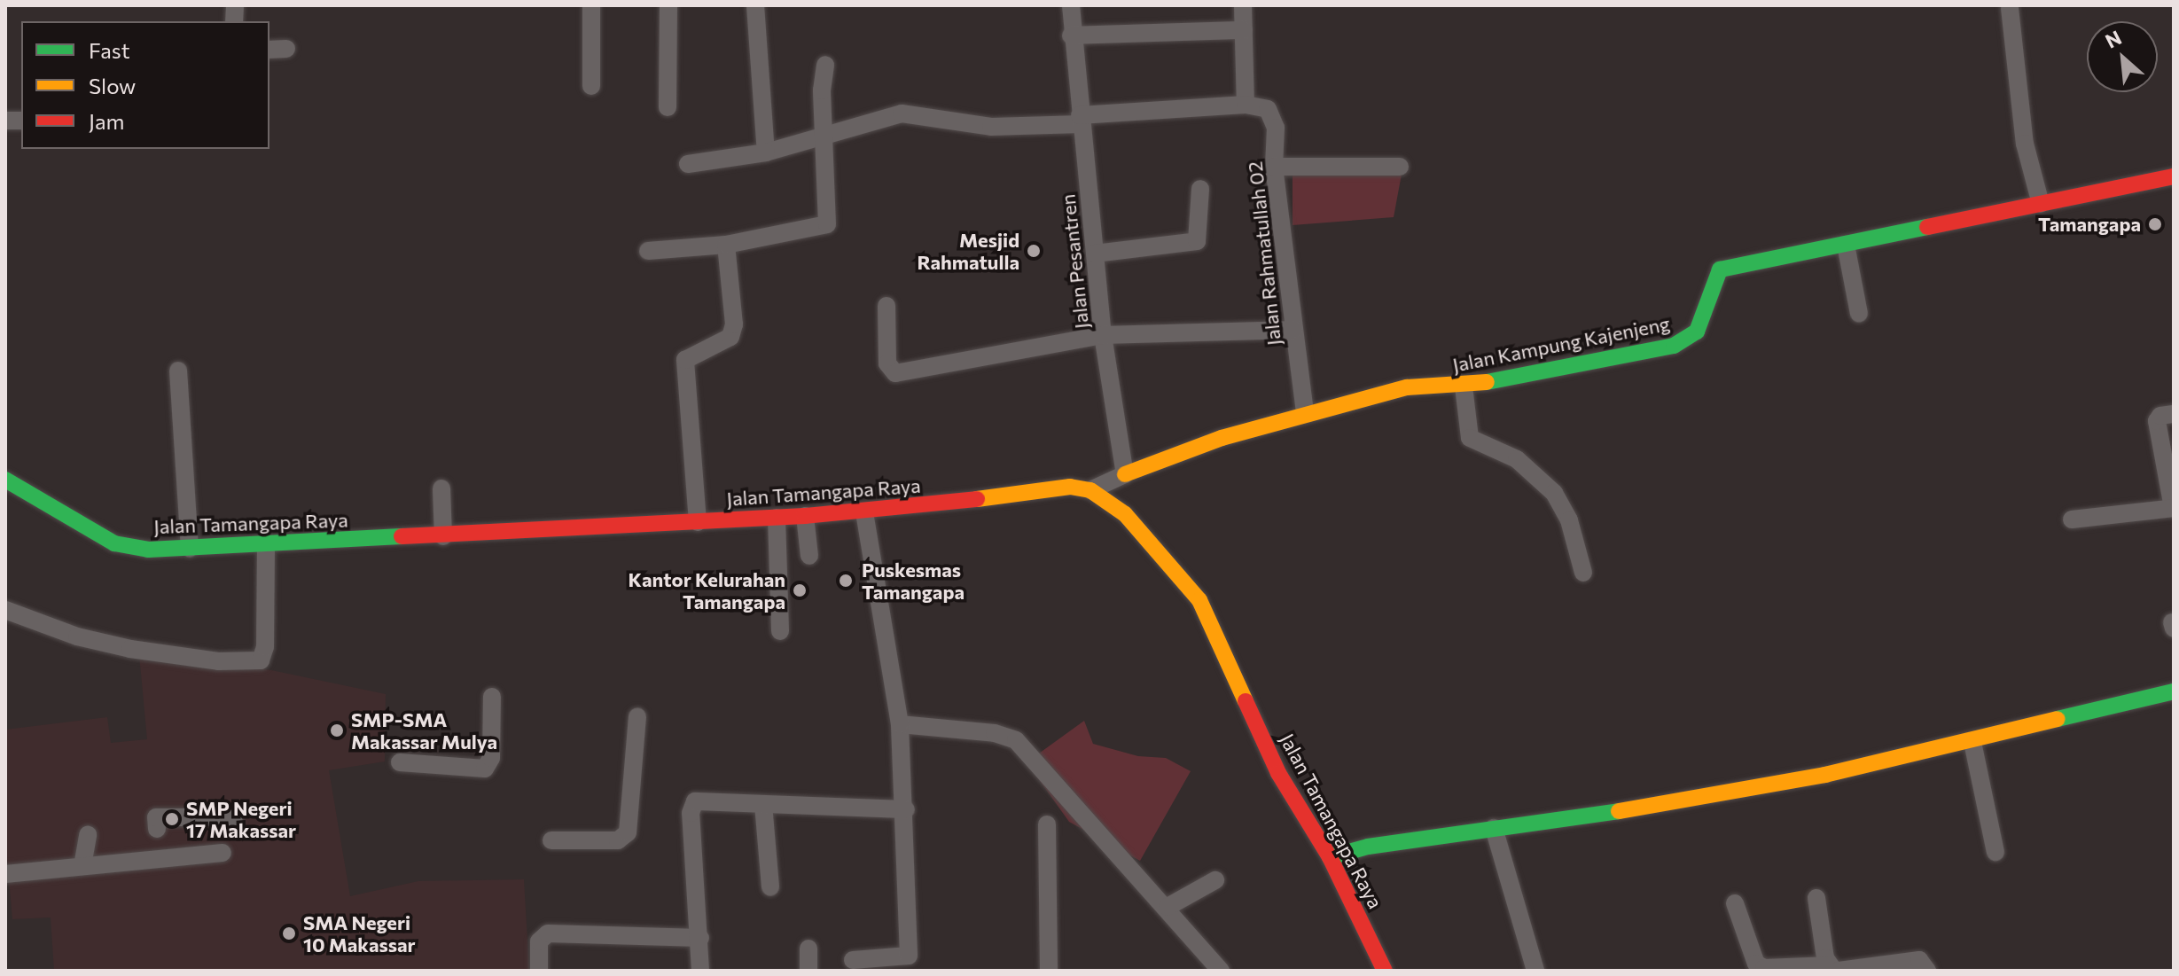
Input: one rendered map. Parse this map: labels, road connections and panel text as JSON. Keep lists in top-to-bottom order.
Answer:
{
  "streets": {
    "street": [
      "Jalan Rahmatullah 02",
      "Jalan Pesantren",
      "Jalan Kampung Kajenjeng",
      "Jalan Tamangapa Raya"
    ]
  },
  "crossings": [
    ["Jalan Rahmatullah 02", "Jalan Kampung Kajenjeng"],
    ["Jalan Pesantren", "Jalan Kampung Kajenjeng"]
  ],
  "places": [
    "Tamangapa",
    "Mesjid Rahmatulla",
    "Puskesmas Tamangapa",
    "Kantor Kelurahan Tamangapa",
    "SMP-SMA Makassar Mulya",
    "SMP Negeri 17 Makassar",
    "SMA Negeri 10 Makassar"
  ],
  "legend": ["Fast", "Slow", "Jam"],
  "north": "top left"
}
